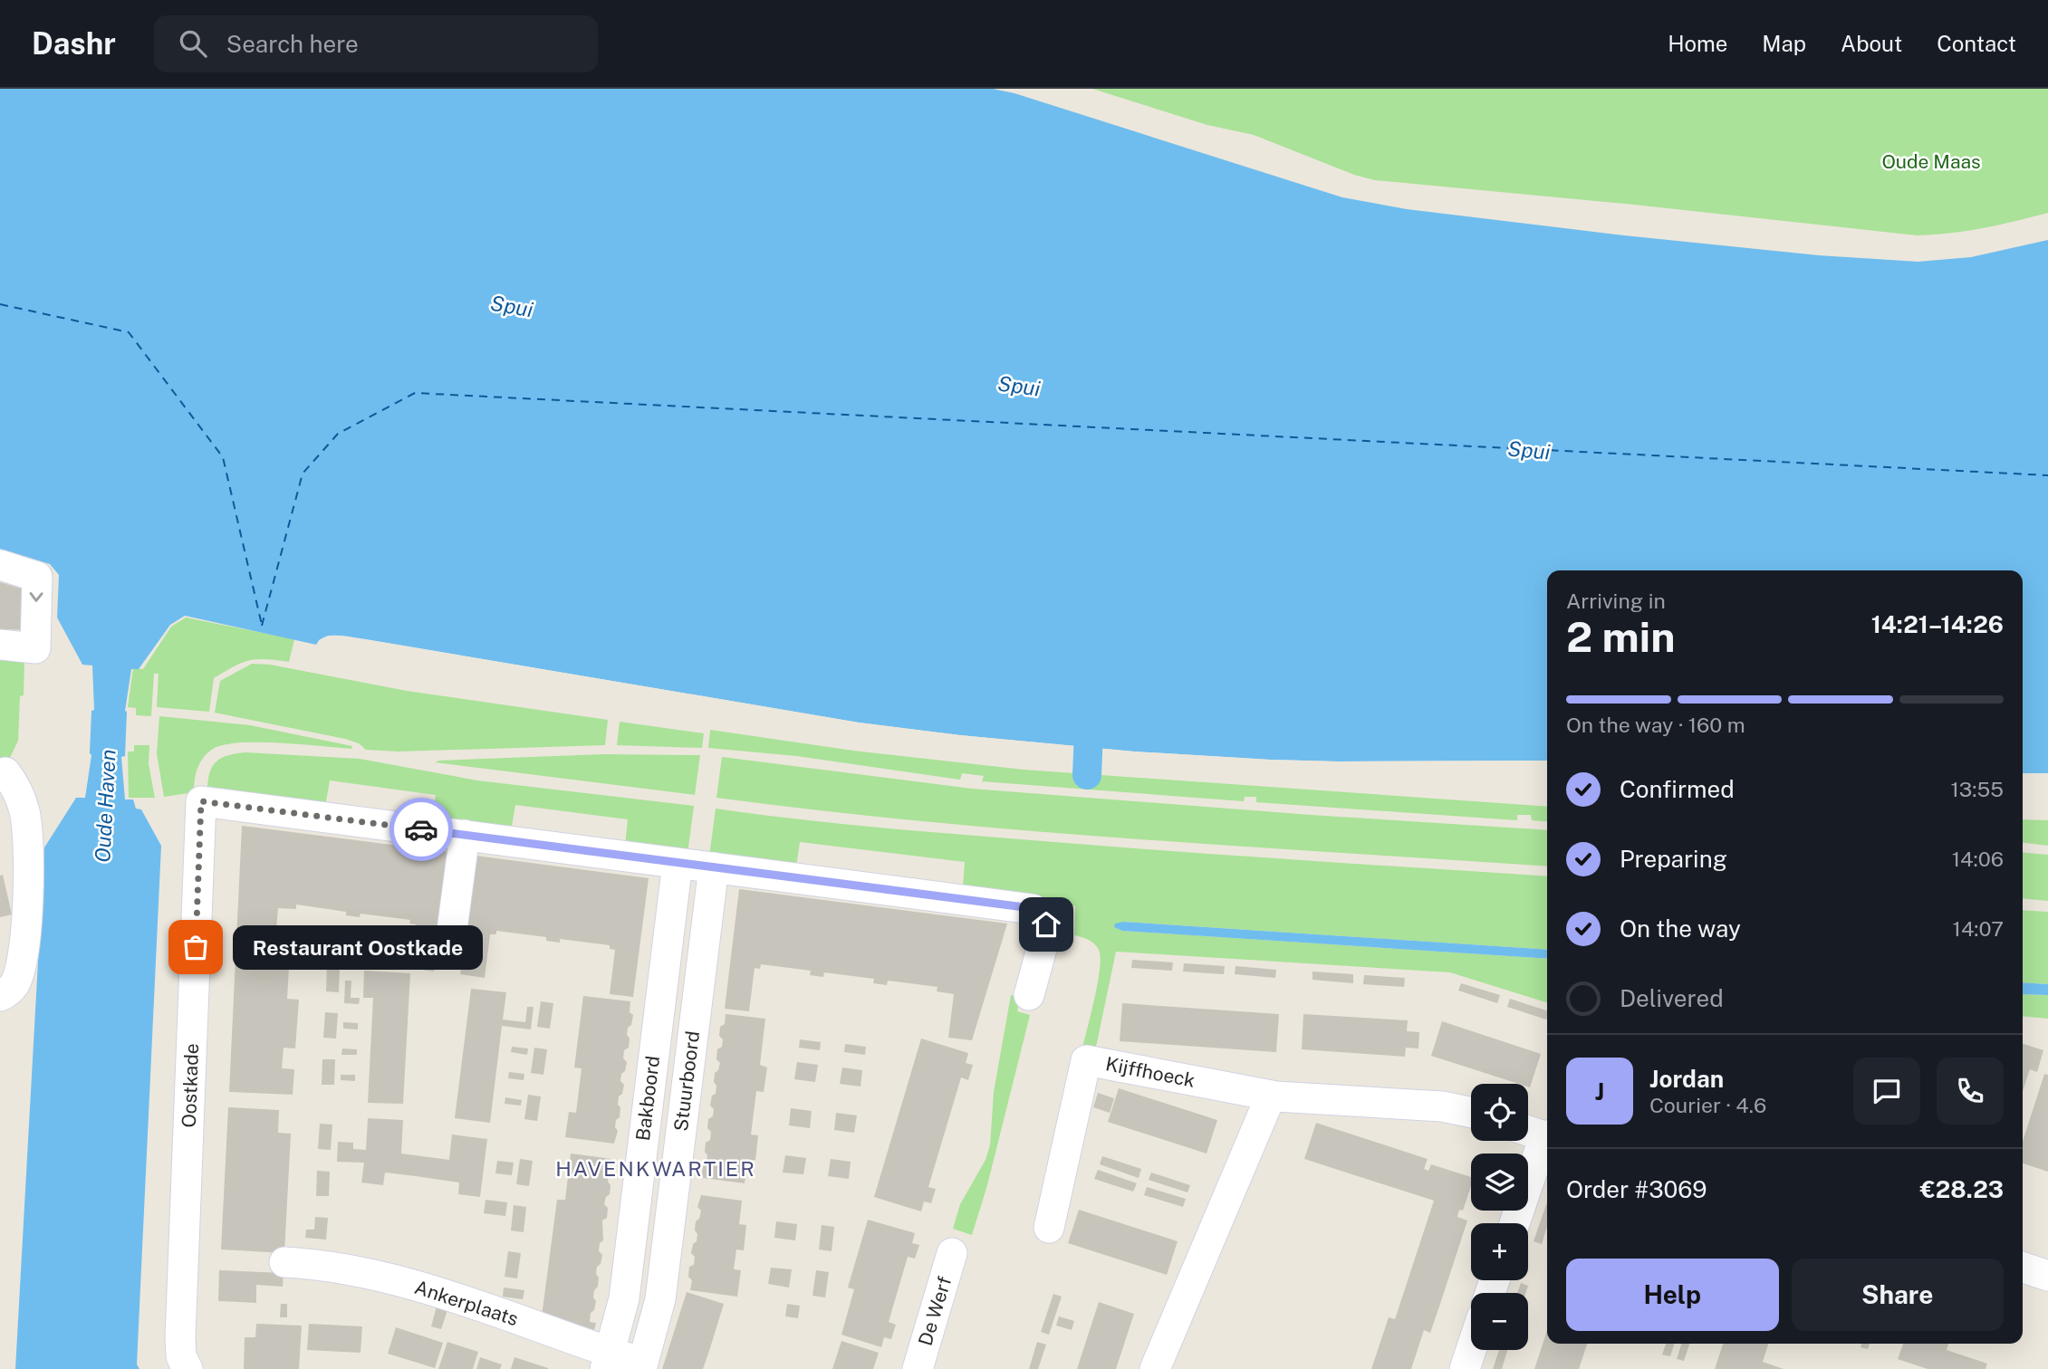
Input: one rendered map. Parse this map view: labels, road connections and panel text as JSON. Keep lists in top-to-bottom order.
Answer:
{
  "streets": {
    "street": [
      "Kijffhoeck",
      "Stuurboord",
      "Oostkade",
      "Bakboord",
      "Ankerplaats",
      "De Werf"
    ]
  },
  "crossings": [
    ["Stuurboord", "Ankerplaats"],
    ["Bakboord", "Ankerplaats"]
  ],
  "districts": ["HAVENKWARTIER"],
  "water": ["Spui", "Oude Haven"],
  "parks": ["Oude Maas"],
  "places": ["Restaurant Oostkade"],
  "page": {
    "header": "Dashr",
    "search": "Search here",
    "nav": [
      "Home",
      "Map",
      "About",
      "Contact"
    ],
    "heading": ["2 min", "Arriving in", "14:21–14:26"],
    "panel": [
      "Jordan",
      "Courier · 4.6",
      "Order #3069",
      "€28.23"
    ],
    "bar": "On the way · 160 m",
    "list": [
      ["Confirmed", "13:55"],
      ["Preparing", "14:06"],
      ["On the way", "14:07"],
      "Delivered"
    ],
    "bubble": "Restaurant Oostkade",
    "round": "J",
    "map_buttons": ["+", "−"],
    "buttons": ["Help", "Share"]
  }
}
